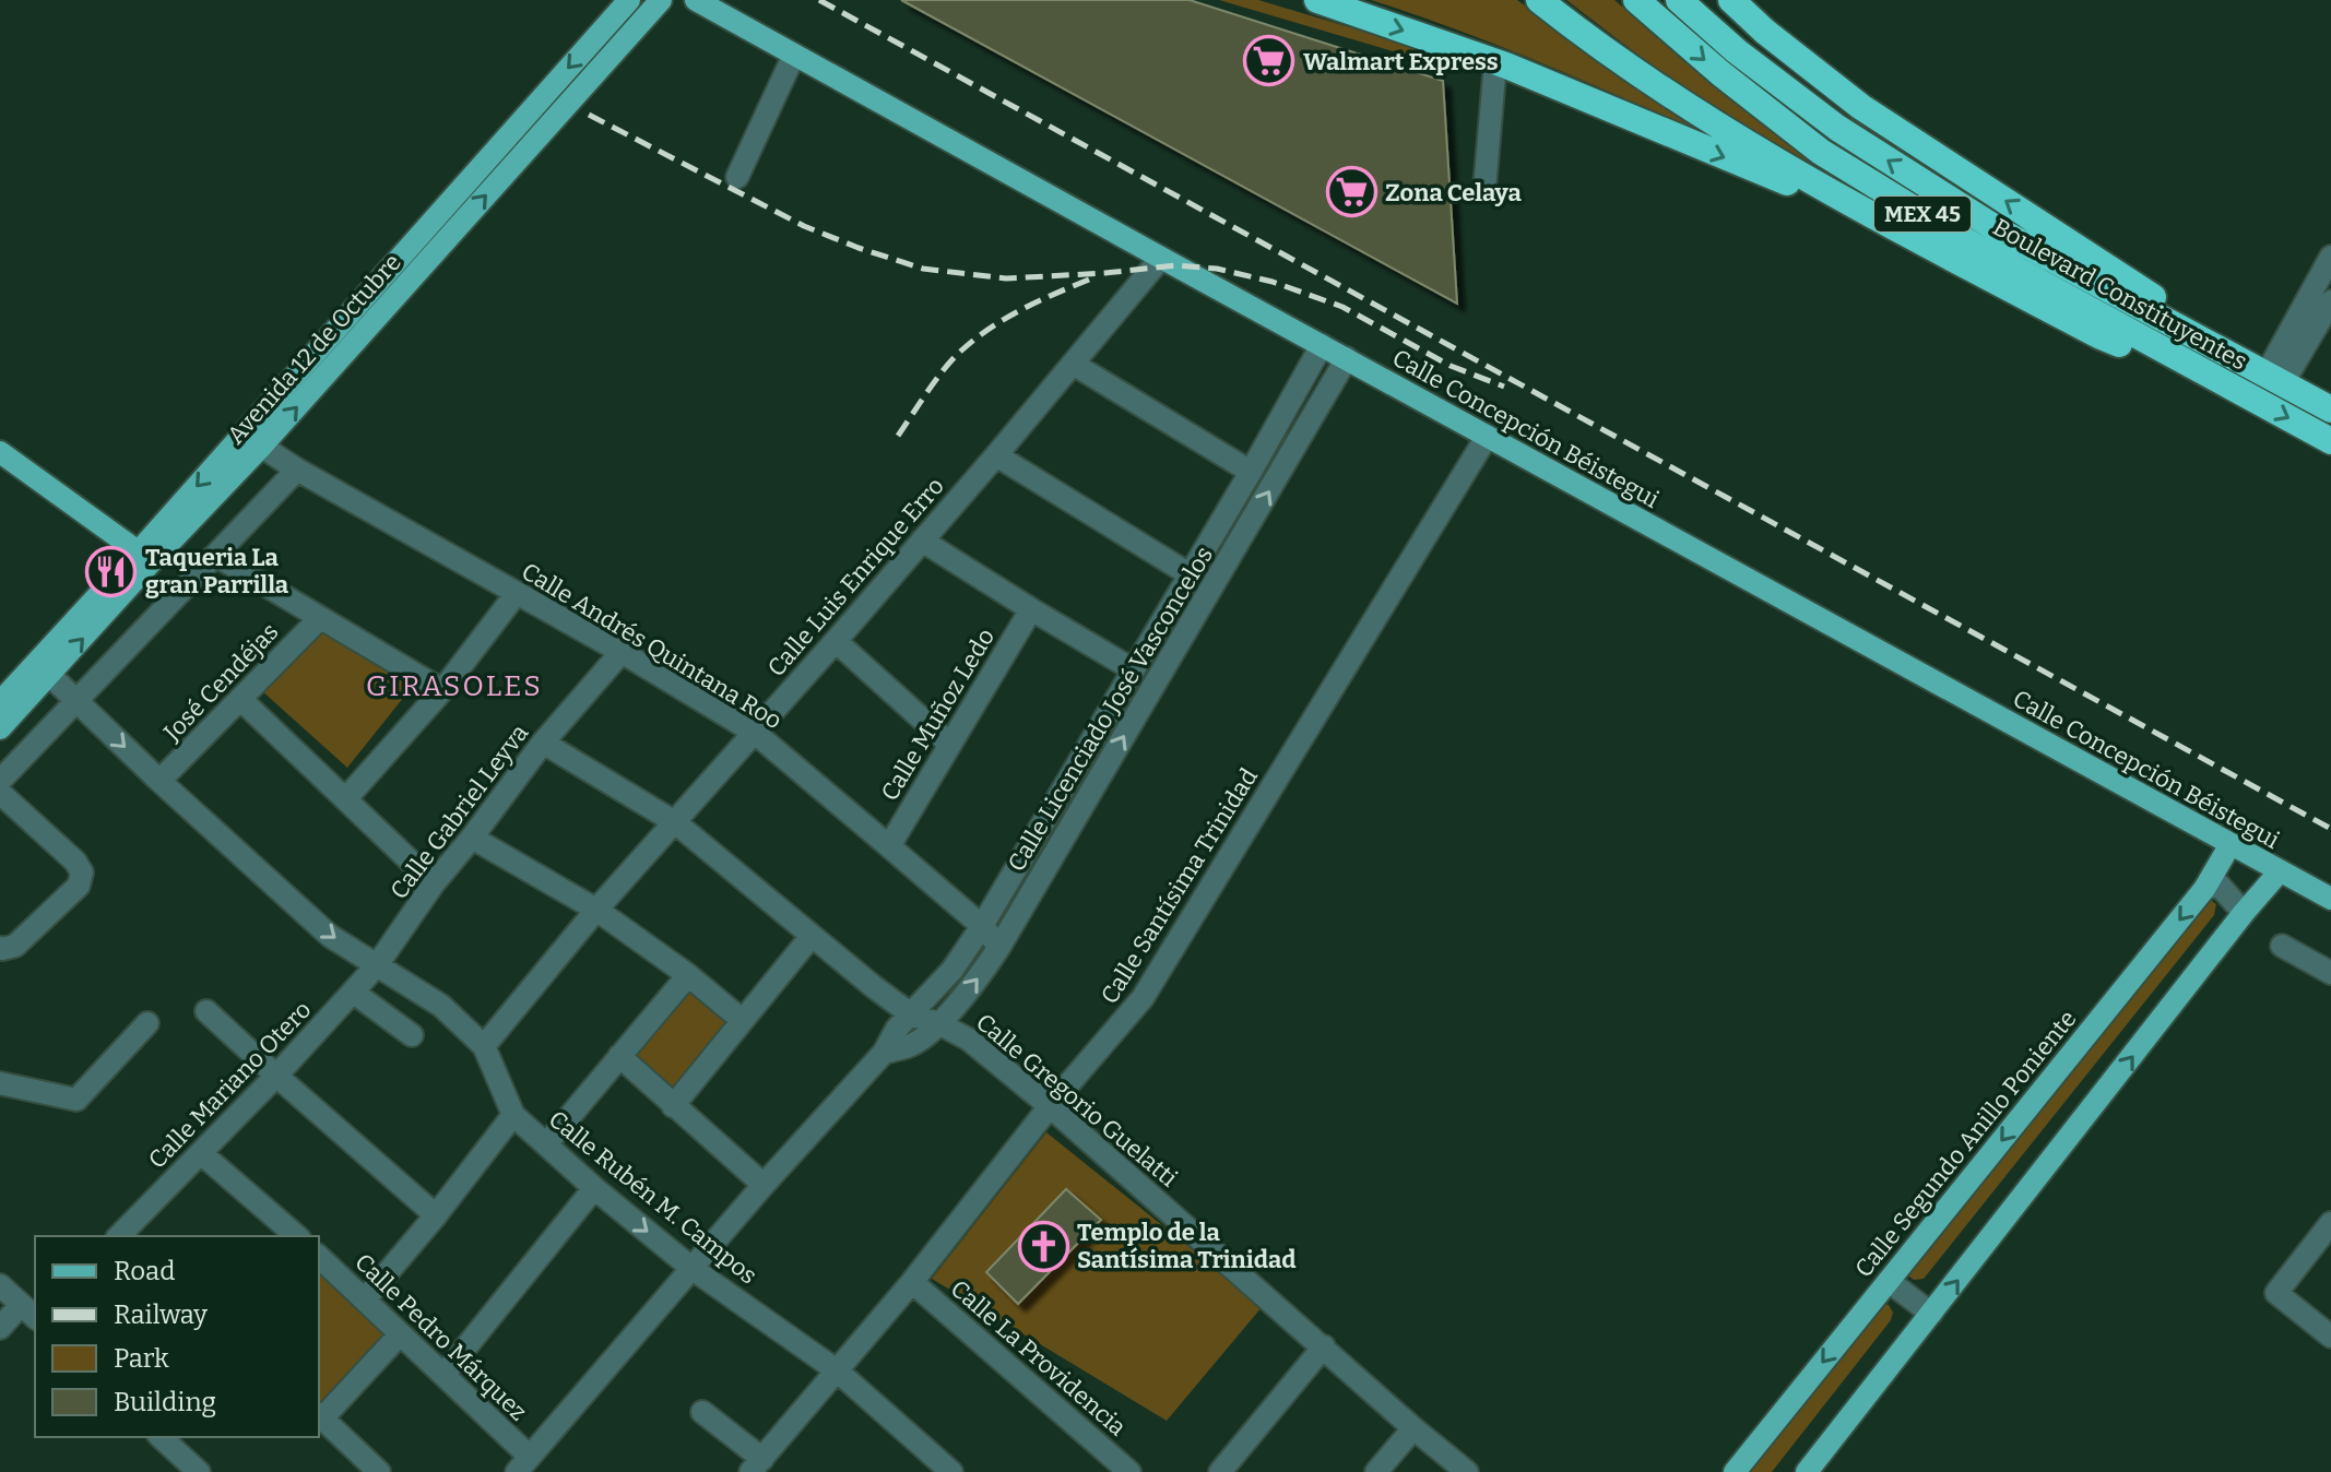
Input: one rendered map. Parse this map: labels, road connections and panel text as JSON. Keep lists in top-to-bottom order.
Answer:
{
  "streets": {
    "highway": ["MEX 45", "Boulevard Constituyentes"],
    "main road": ["Avenida 12 de Octubre", "Calle Concepción Béistegui", "Calle Segundo Anillo Poniente"],
    "street": [
      "Calle Luis Enrique Erro",
      "Calle Andrés Quintana Roo",
      "José Cendéjas",
      "Calle Licenciado José Vasconcelos",
      "Calle Muñoz Ledo",
      "Calle Gabriel Leyva",
      "Calle Santísima Trinidad",
      "Calle Mariano Otero",
      "Calle Gregorio Guelatti",
      "Calle Rubén M. Campos",
      "Calle Pedro Márquez",
      "Calle La Providencia"
    ]
  },
  "crossings": [
    ["Avenida 12 de Octubre", "Calle Andrés Quintana Roo"],
    ["Avenida 12 de Octubre", "Calle Rubén M. Campos"],
    ["Calle Concepción Béistegui", "Calle Luis Enrique Erro"],
    ["Calle Concepción Béistegui", "Calle Licenciado José Vasconcelos"],
    ["Calle Concepción Béistegui", "Calle Santísima Trinidad"],
    ["Calle Concepción Béistegui", "Calle Segundo Anillo Poniente"],
    ["Calle Luis Enrique Erro", "Calle Andrés Quintana Roo"],
    ["Calle Luis Enrique Erro", "Calle Gregorio Guelatti"],
    ["Calle Luis Enrique Erro", "Calle Rubén M. Campos"],
    ["Calle Andrés Quintana Roo", "Calle Licenciado José Vasconcelos"],
    ["Calle Andrés Quintana Roo", "Calle Muñoz Ledo"],
    ["Calle Andrés Quintana Roo", "Calle Gabriel Leyva"],
    ["José Cendéjas", "Calle Rubén M. Campos"],
    ["Calle Licenciado José Vasconcelos", "Calle Gregorio Guelatti"],
    ["Calle Licenciado José Vasconcelos", "Calle Rubén M. Campos"],
    ["Calle Licenciado José Vasconcelos", "Calle Pedro Márquez"],
    ["Calle Gabriel Leyva", "Calle Mariano Otero"],
    ["Calle Gabriel Leyva", "Calle Gregorio Guelatti"],
    ["Calle Gabriel Leyva", "Calle Rubén M. Campos"],
    ["Calle Santísima Trinidad", "Calle Gregorio Guelatti"],
    ["Calle Santísima Trinidad", "Calle Rubén M. Campos"],
    ["Calle Santísima Trinidad", "Calle La Providencia"],
    ["Calle Mariano Otero", "Calle Rubén M. Campos"]
  ],
  "districts": ["GIRASOLES"],
  "places": {
    "supermarket": ["Walmart Express", "Zona Celaya"],
    "restaurant": ["Taqueria La gran Parrilla"],
    "church": ["Templo de la Santísima Trinidad"]
  },
  "legend": [
    "Road",
    "Railway",
    "Park",
    "Building"
  ]
}
